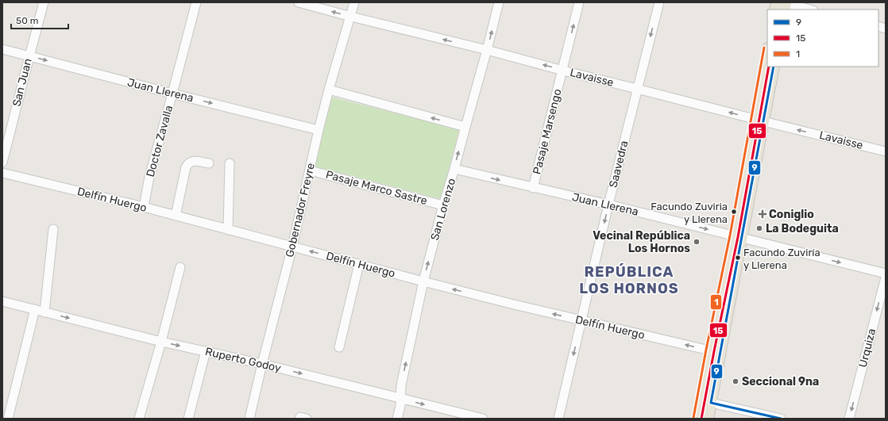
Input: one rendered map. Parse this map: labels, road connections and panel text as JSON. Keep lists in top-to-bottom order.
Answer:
{
  "streets": {
    "street": [
      "Lavaisse",
      "San Juan",
      "Juan Llerena",
      "Pasaje Marsengo",
      "Doctor Zavalla",
      "Saavedra",
      "Pasaje Marco Sastre",
      "Delfín Huergo",
      "San Lorenzo",
      "Gobernador Freyre",
      "Urquiza",
      "Ruperto Godoy"
    ]
  },
  "crossings": [
    ["Lavaisse", "Pasaje Marsengo"],
    ["Lavaisse", "Saavedra"],
    ["Lavaisse", "San Lorenzo"],
    ["Lavaisse", "Gobernador Freyre"],
    ["San Juan", "Juan Llerena"],
    ["Juan Llerena", "Pasaje Marsengo"],
    ["Juan Llerena", "Doctor Zavalla"],
    ["Juan Llerena", "Saavedra"],
    ["Juan Llerena", "San Lorenzo"],
    ["Juan Llerena", "Gobernador Freyre"],
    ["Doctor Zavalla", "Delfín Huergo"],
    ["Saavedra", "Delfín Huergo"],
    ["Pasaje Marco Sastre", "San Lorenzo"],
    ["Pasaje Marco Sastre", "Gobernador Freyre"],
    ["Delfín Huergo", "San Lorenzo"],
    ["Delfín Huergo", "Gobernador Freyre"],
    ["San Lorenzo", "Ruperto Godoy"],
    ["Gobernador Freyre", "Ruperto Godoy"]
  ],
  "one_way": [
    "Lavaisse",
    "Juan Llerena",
    "Pasaje Marsengo",
    "Saavedra",
    "Delfín Huergo",
    "San Lorenzo",
    "Urquiza",
    "Ruperto Godoy"
  ],
  "districts": ["REPÚBLICA LOS HORNOS"],
  "places": {
    "other": [
      "Facundo Zuviria y Llerena",
      "La Bodeguita",
      "Vecinal República Los Hornos",
      "Facundo Zuviría y Llerena",
      "Seccional 9na"
    ],
    "health": ["Coniglio"]
  },
  "lines": ["transit line 1", "transit line 9", "transit line 15"],
  "legend": ["9", "15", "1"],
  "scale_bar": "50 m"
}
